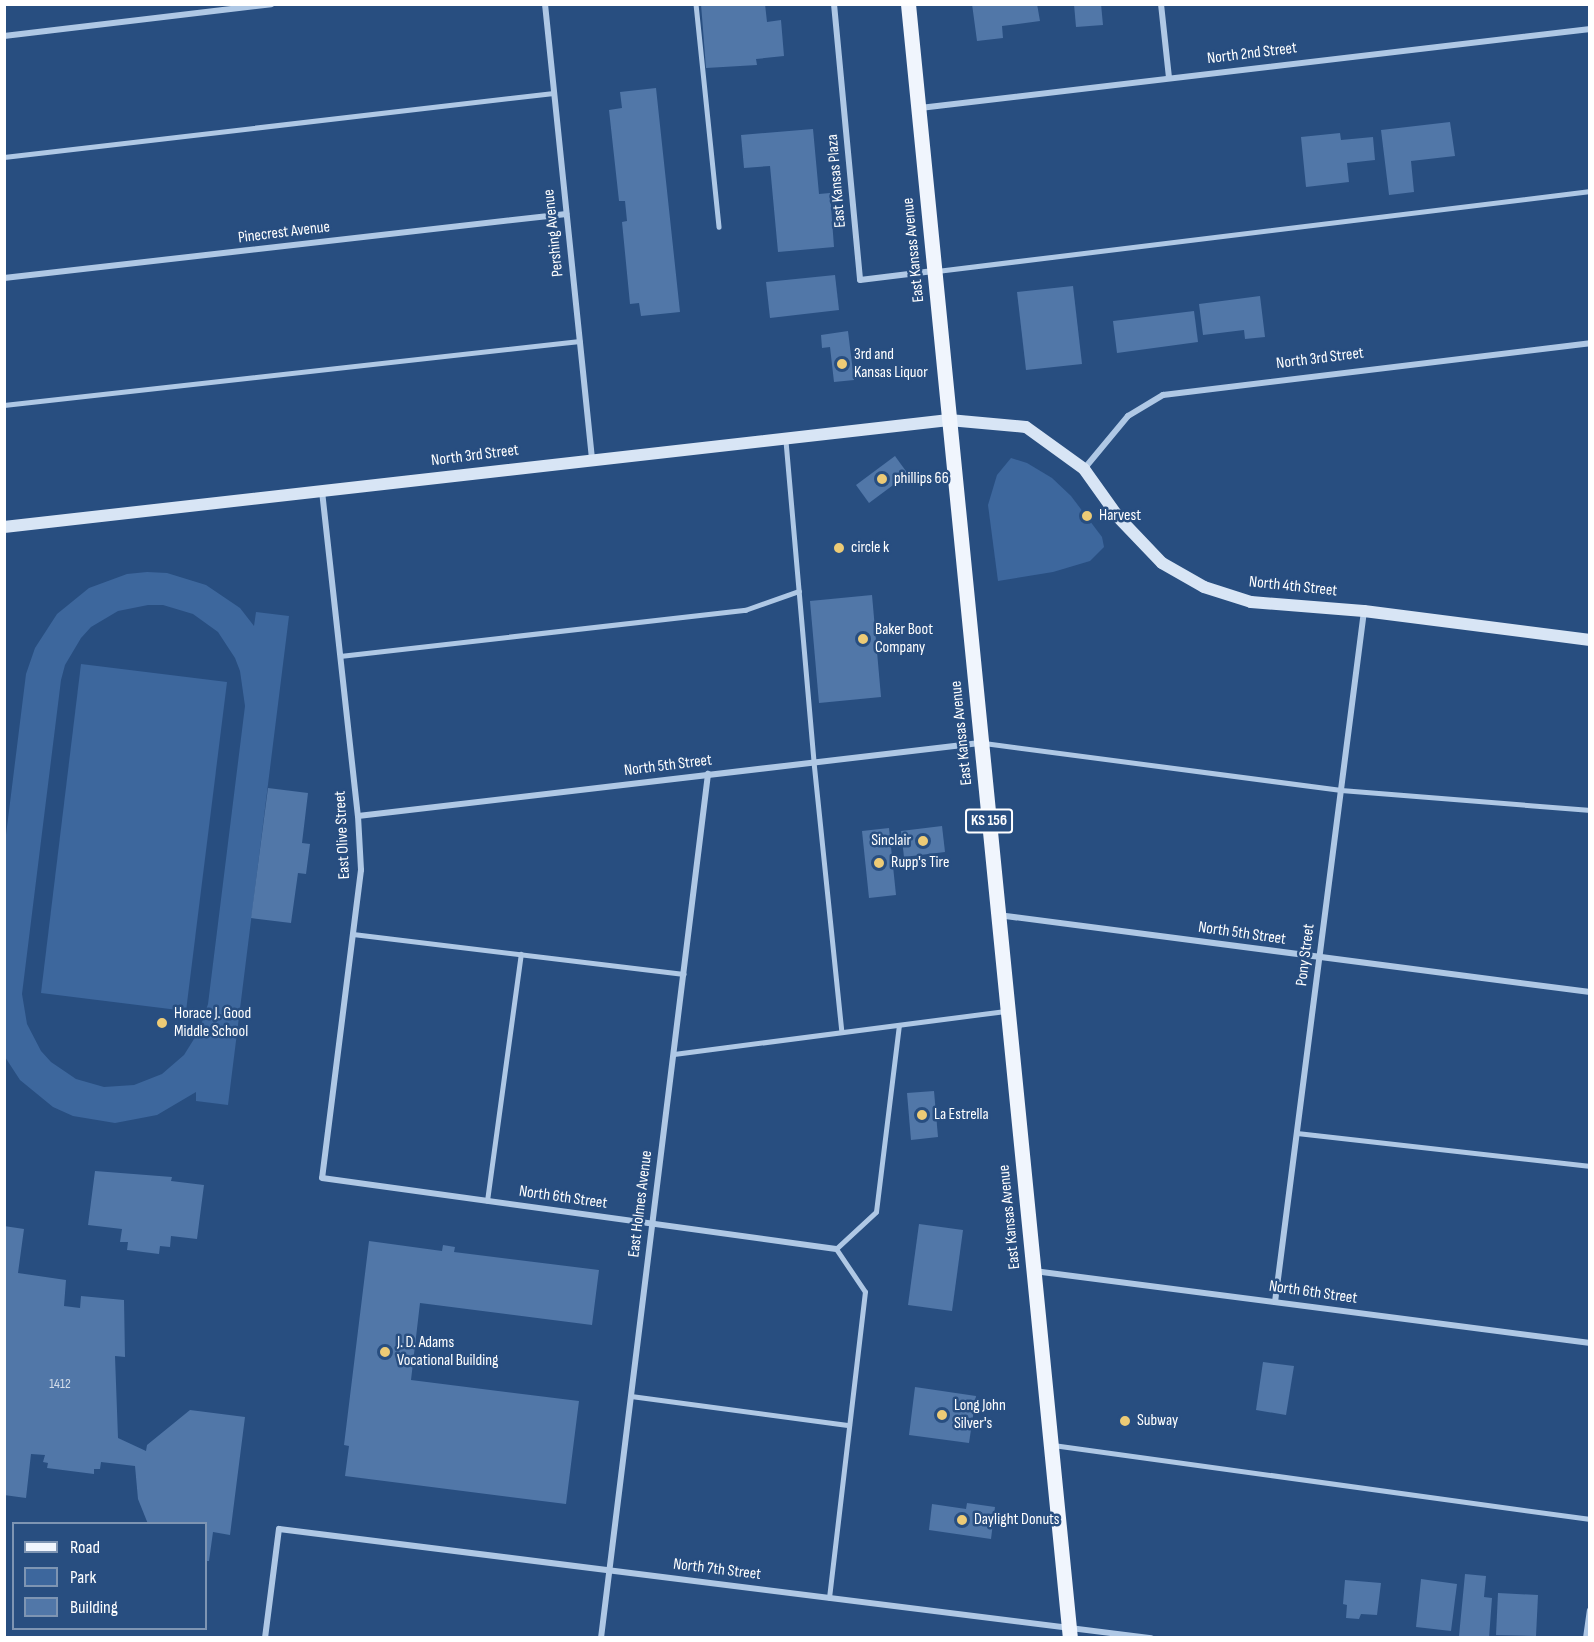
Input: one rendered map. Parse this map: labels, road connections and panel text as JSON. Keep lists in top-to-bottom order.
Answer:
{
  "streets": {
    "main road": [
      "East Kansas Avenue",
      "North 3rd Street",
      "North 4th Street",
      "KS 156"
    ],
    "street": [
      "North 2nd Street",
      "East Kansas Plaza",
      "Pinecrest Avenue",
      "Pershing Avenue",
      "North 5th Street",
      "East Olive Street",
      "Pony Street",
      "North 6th Street",
      "East Holmes Avenue",
      "North 7th Street"
    ]
  },
  "crossings": [
    ["North 2nd Street", "East Kansas Avenue"],
    ["East Kansas Plaza", "East Kansas Avenue"],
    ["Pinecrest Avenue", "Pershing Avenue"],
    ["Pershing Avenue", "North 3rd Street"],
    ["East Kansas Avenue", "North 3rd Street"],
    ["East Kansas Avenue", "North 4th Street"],
    ["East Kansas Avenue", "North 5th Street"],
    ["East Kansas Avenue", "North 6th Street"],
    ["East Kansas Avenue", "North 7th Street"],
    ["North 3rd Street", "North 4th Street"],
    ["North 3rd Street", "East Olive Street"],
    ["North 4th Street", "Pony Street"],
    ["North 5th Street", "East Olive Street"],
    ["North 5th Street", "Pony Street"],
    ["North 5th Street", "East Holmes Avenue"],
    ["East Olive Street", "North 6th Street"],
    ["Pony Street", "North 6th Street"],
    ["North 6th Street", "East Holmes Avenue"],
    ["East Holmes Avenue", "North 7th Street"]
  ],
  "places": [
    "3rd and Kansas Liquor",
    "phillips 66",
    "Harvest",
    "circle k",
    "Baker Boot Company",
    "Sinclair",
    "Rupp's Tire",
    "Horace J. Good Middle School",
    "La Estrella",
    "J. D. Adams Vocational Building",
    "Long John Silver's",
    "Subway",
    "Daylight Donuts"
  ],
  "house_numbers": ["1412"],
  "legend": ["Road", "Park", "Building"]
}
